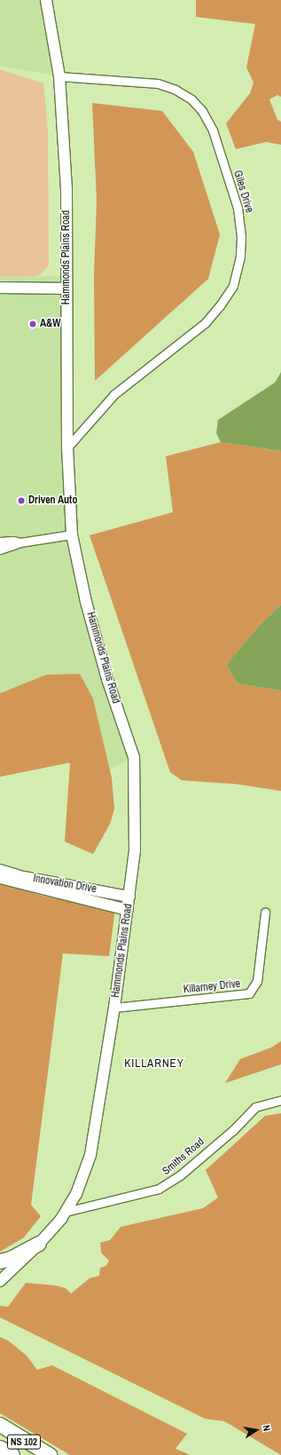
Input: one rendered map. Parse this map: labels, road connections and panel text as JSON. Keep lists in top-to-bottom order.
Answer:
{
  "streets": {
    "highway": ["NS 102"],
    "main road": ["Hammonds Plains Road", "Innovation Drive"],
    "street": ["Giles Drive", "Killarney Drive", "Smiths Road"]
  },
  "crossings": [
    ["Giles Drive", "Hammonds Plains Road"],
    ["Hammonds Plains Road", "Innovation Drive"],
    ["Hammonds Plains Road", "Killarney Drive"],
    ["Hammonds Plains Road", "Smiths Road"]
  ],
  "districts": ["KILLARNEY"],
  "places": ["A&W", "Driven Auto"],
  "north": "right"
}
